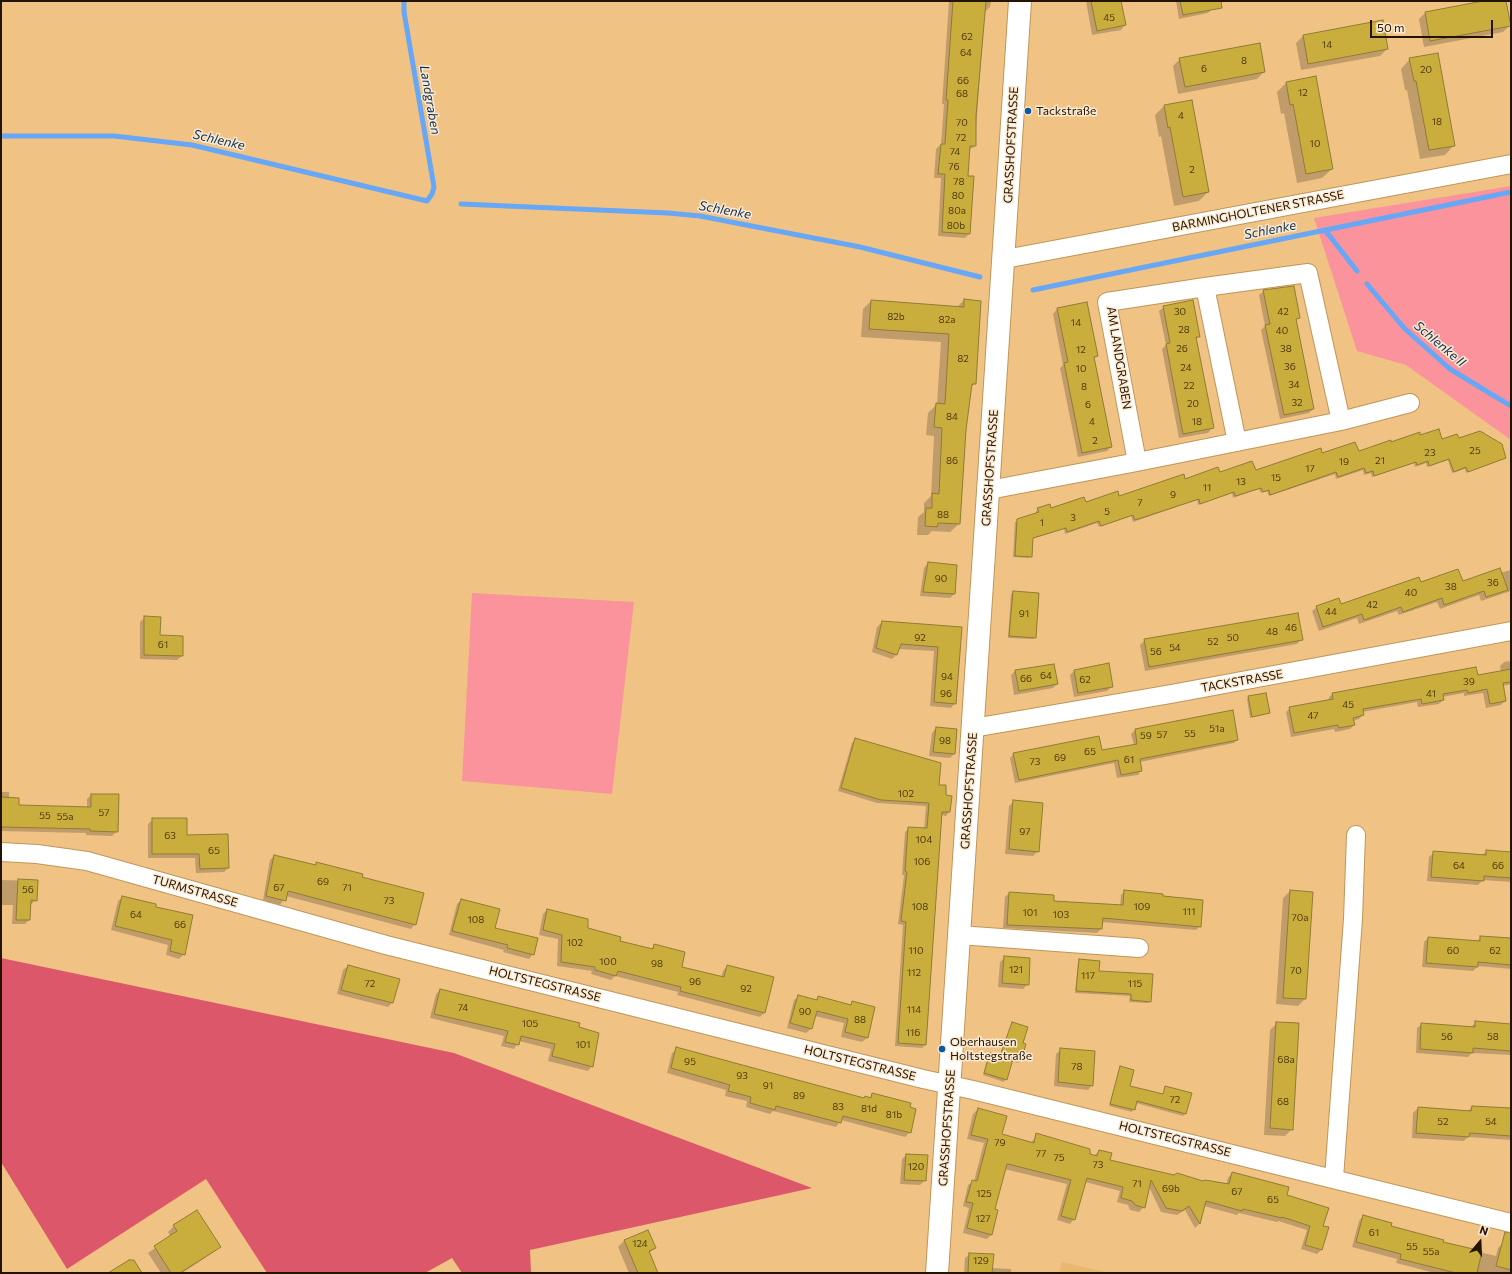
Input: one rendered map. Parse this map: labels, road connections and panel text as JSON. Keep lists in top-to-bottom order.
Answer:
{
  "streets": {
    "street": [
      "GRASSHOFSTRASSE",
      "BARMINGHOLTENER STRASSE",
      "AM LANDGRABEN",
      "TACKSTRASSE",
      "TURMSTRASSE",
      "HOLTSTEGSTRASSE"
    ]
  },
  "crossings": [
    ["GRASSHOFSTRASSE", "BARMINGHOLTENER STRASSE"],
    ["GRASSHOFSTRASSE", "TACKSTRASSE"],
    ["GRASSHOFSTRASSE", "HOLTSTEGSTRASSE"],
    ["TURMSTRASSE", "HOLTSTEGSTRASSE"]
  ],
  "water": ["Landgraben", "Schlenke", "Schlenke II"],
  "places": ["Tackstraße", "Oberhausen Holtstegstraße"],
  "house_numbers": [
    "45",
    "62",
    "14",
    "64",
    "8",
    "6",
    "20",
    "66",
    "12",
    "68",
    "4",
    "18",
    "70",
    "72",
    "10",
    "74",
    "76",
    "2",
    "78",
    "80",
    "80a",
    "80b",
    "30",
    "42",
    "82b",
    "82a",
    "14",
    "28",
    "40",
    "26",
    "38",
    "12",
    "82",
    "36",
    "24",
    "10",
    "34",
    "22",
    "8",
    "32",
    "20",
    "6",
    "84",
    "4",
    "18",
    "2",
    "25",
    "23",
    "86",
    "21",
    "19",
    "17",
    "15",
    "13",
    "11",
    "9",
    "7",
    "5",
    "88",
    "3",
    "1",
    "90",
    "36",
    "38",
    "40",
    "42",
    "44",
    "91",
    "46",
    "48",
    "92",
    "50",
    "52",
    "61",
    "54",
    "56",
    "64",
    "94",
    "66",
    "62",
    "39",
    "96",
    "41",
    "45",
    "47",
    "51a",
    "55",
    "57",
    "59",
    "98",
    "65",
    "69",
    "61",
    "73",
    "102",
    "57",
    "55",
    "55a",
    "97",
    "63",
    "104",
    "65",
    "106",
    "64",
    "66",
    "69",
    "67",
    "71",
    "56",
    "73",
    "108",
    "109",
    "111",
    "101",
    "64",
    "103",
    "70a",
    "108",
    "66",
    "102",
    "110",
    "60",
    "62",
    "100",
    "98",
    "121",
    "70",
    "112",
    "117",
    "96",
    "72",
    "115",
    "92",
    "74",
    "114",
    "90",
    "88",
    "105",
    "116",
    "56",
    "58",
    "101",
    "68a",
    "95",
    "78",
    "93",
    "91",
    "89",
    "72",
    "68",
    "83",
    "81d",
    "81b",
    "52",
    "54",
    "79",
    "77",
    "75",
    "73",
    "120",
    "71",
    "69b",
    "67",
    "125",
    "65",
    "127",
    "61",
    "124",
    "55",
    "55a",
    "129"
  ],
  "scale_bar": "50 m",
  "north": "top"
}
